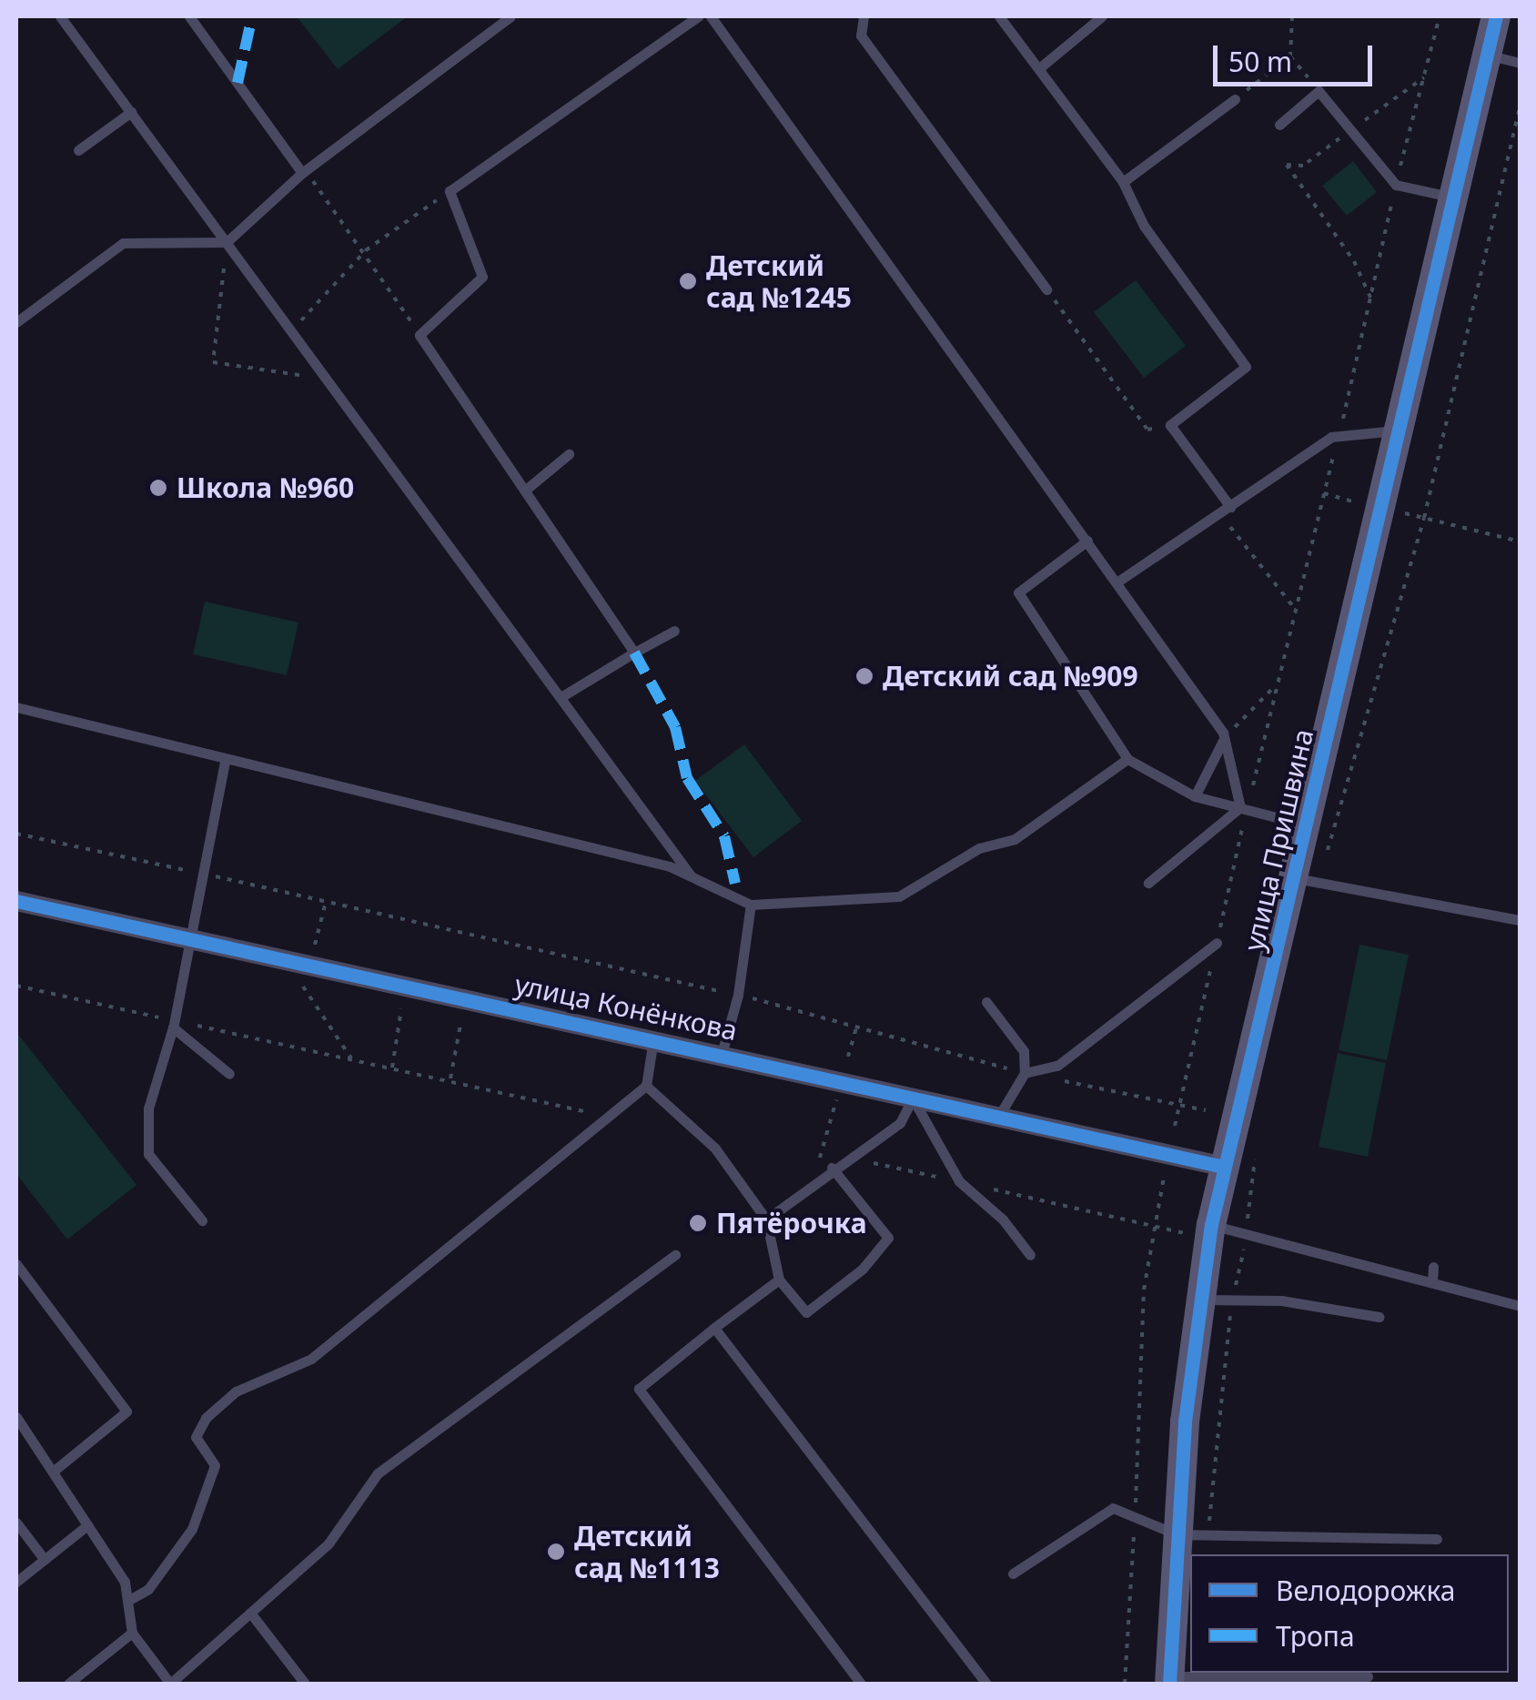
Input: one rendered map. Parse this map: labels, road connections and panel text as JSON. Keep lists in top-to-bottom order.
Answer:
{
  "streets": {
    "street": ["улица Пришвина", "улица Конёнкова"]
  },
  "crossings": [
    ["улица Пришвина", "улица Конёнкова"]
  ],
  "places": [
    "Детский сад №1245",
    "Школа №960",
    "Детский сад №909",
    "Пятёрочка",
    "Детский сад №1113"
  ],
  "legend": ["Велодорожка", "Тропа"],
  "scale_bar": "50 m"
}
